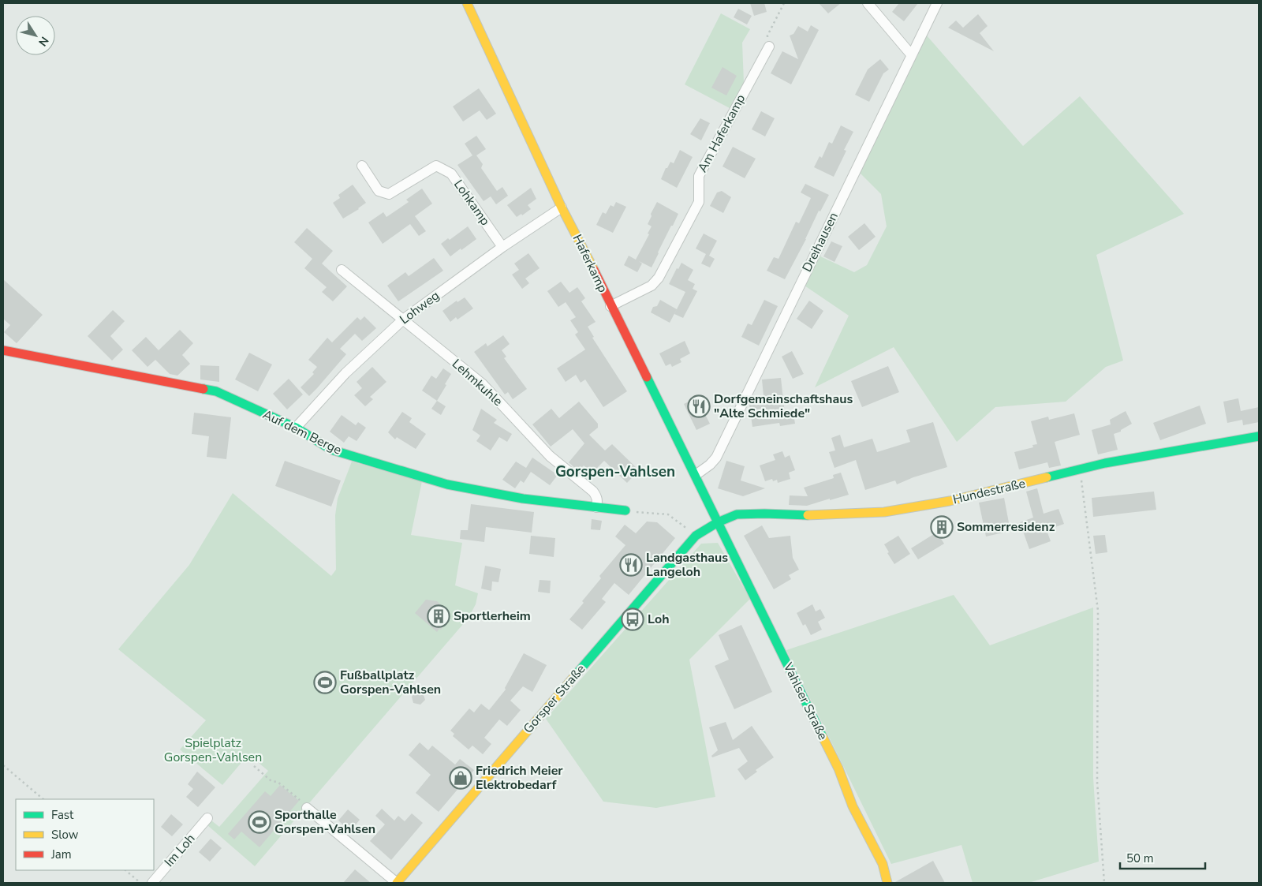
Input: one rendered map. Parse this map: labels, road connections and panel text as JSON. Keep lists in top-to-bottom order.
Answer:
{
  "streets": {
    "street": [
      "Am Haferkamp",
      "Lohkamp",
      "Dreihausen",
      "Haferkamp",
      "Lohweg",
      "Lehmkuhle",
      "Auf dem Berge",
      "Hundestraße",
      "Gorsper Straße",
      "Vahlser Straße",
      "Im Loh"
    ]
  },
  "crossings": [
    ["Am Haferkamp", "Haferkamp"],
    ["Lohkamp", "Lohweg"],
    ["Dreihausen", "Haferkamp"],
    ["Haferkamp", "Lohweg"],
    ["Haferkamp", "Hundestraße"],
    ["Haferkamp", "Gorsper Straße"],
    ["Haferkamp", "Vahlser Straße"],
    ["Lohweg", "Lehmkuhle"],
    ["Lohweg", "Auf dem Berge"],
    ["Lehmkuhle", "Auf dem Berge"],
    ["Hundestraße", "Gorsper Straße"],
    ["Hundestraße", "Vahlser Straße"],
    ["Gorsper Straße", "Vahlser Straße"]
  ],
  "districts": ["Gorspen-Vahlsen"],
  "parks": ["Spielplatz Gorspen-Vahlsen"],
  "places": {
    "restaurant": ["Dorfgemeinschaftshaus \"Alte Schmiede\"", "Landgasthaus Langeloh"],
    "building": ["Sommerresidenz", "Sportlerheim"],
    "bus stop": ["Loh"],
    "sports": ["Fußballplatz Gorspen-Vahlsen", "Sporthalle Gorspen-Vahlsen"],
    "shop": ["Friedrich Meier Elektrobedarf"]
  },
  "legend": ["Fast", "Slow", "Jam"],
  "scale_bar": "50 m",
  "north": "bottom right"
}
